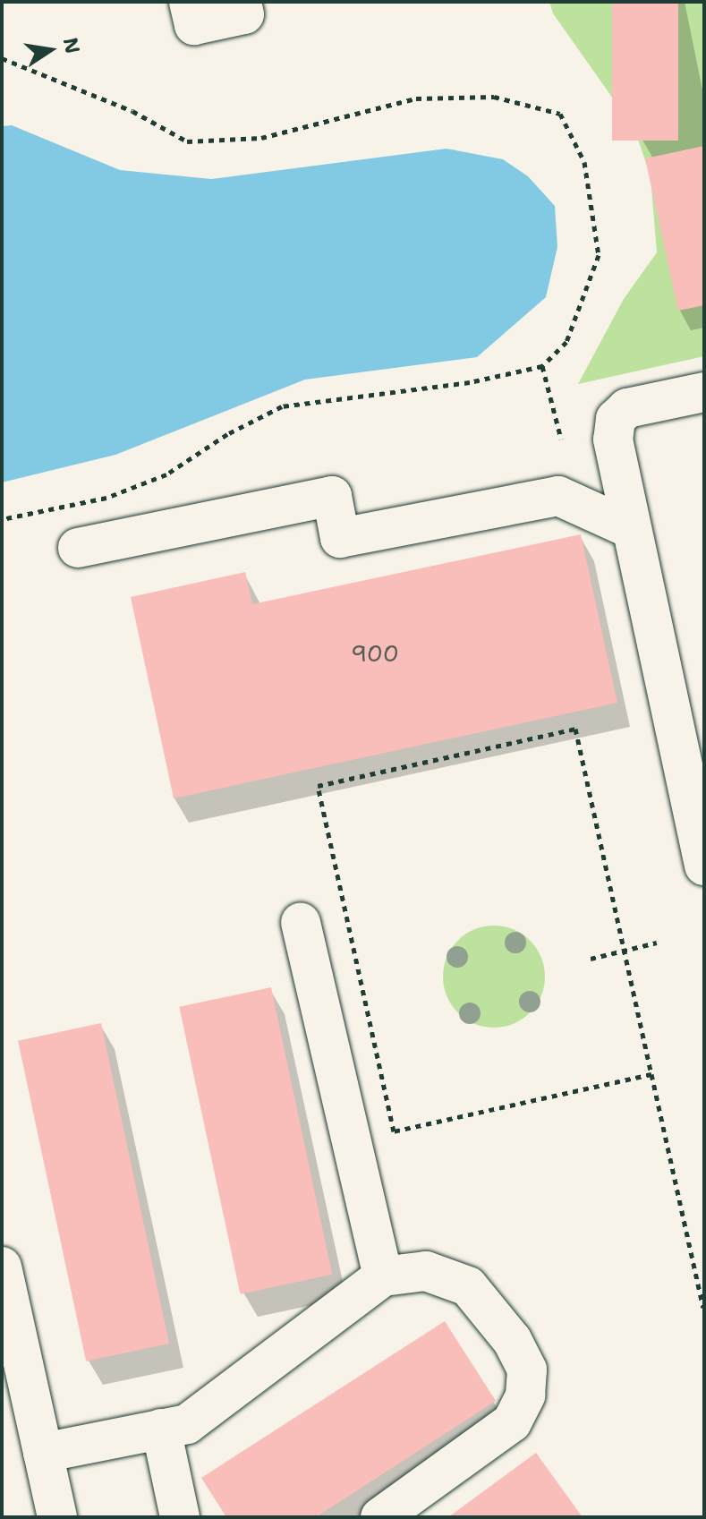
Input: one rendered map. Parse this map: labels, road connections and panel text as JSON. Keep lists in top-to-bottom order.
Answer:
{
  "house_numbers": ["900"],
  "north": "right"
}
